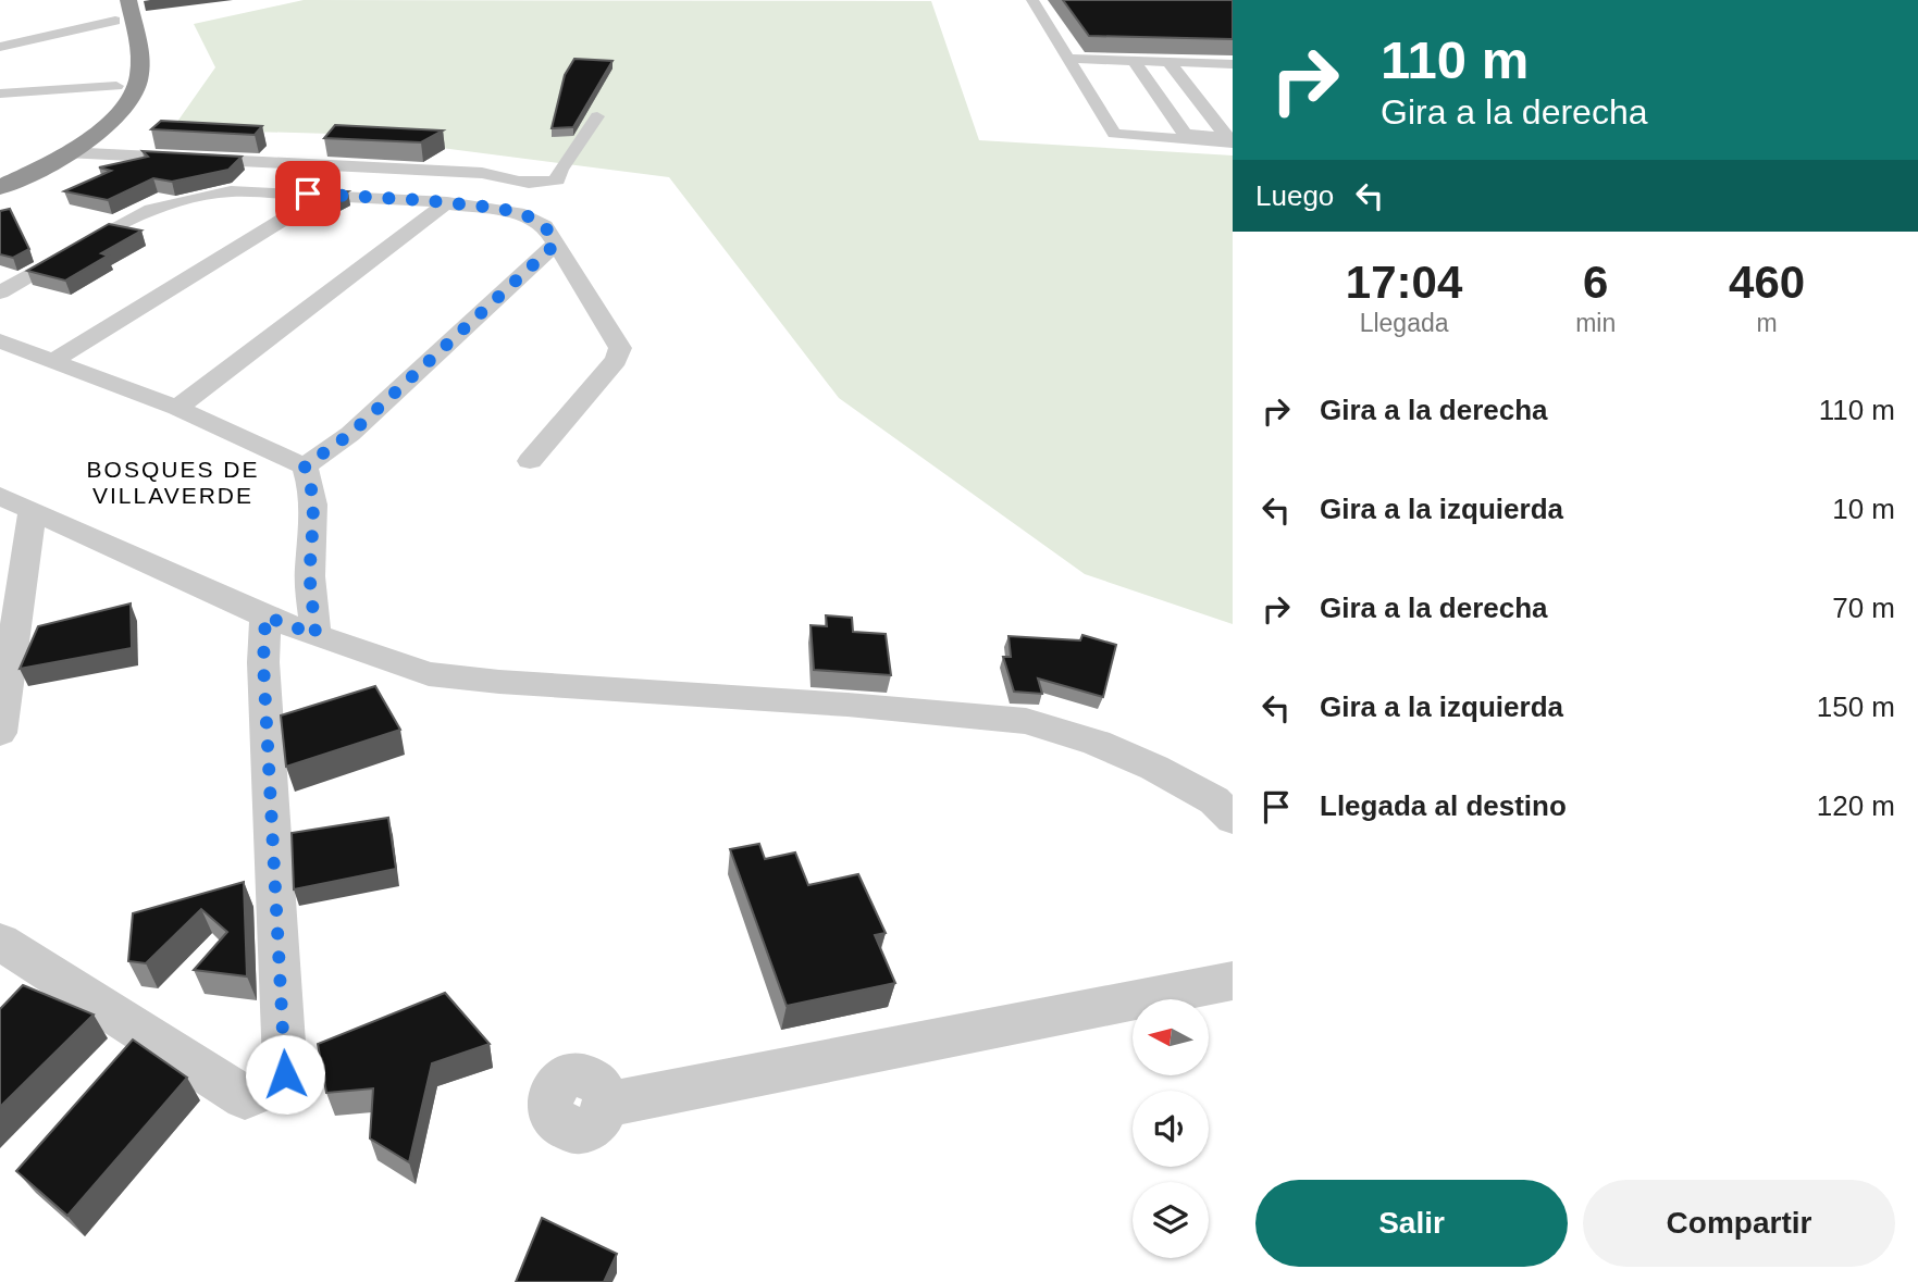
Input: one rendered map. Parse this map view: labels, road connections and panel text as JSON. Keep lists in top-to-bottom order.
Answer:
{
  "districts": ["BOSQUES DE VILLAVERDE"],
  "north": "left",
  "page": {
    "turn": ["110 m", "Gira a la derecha"],
    "then": "Luego",
    "eta": [
      "17:04",
      "Llegada",
      "6",
      "min",
      "460",
      "m"
    ],
    "list": [
      {
        "name": "Gira a la derecha",
        "value": "110 m"
      },
      {
        "name": "Gira a la izquierda",
        "value": "10 m"
      },
      {
        "name": "Gira a la derecha",
        "value": "70 m"
      },
      {
        "name": "Gira a la izquierda",
        "value": "150 m"
      },
      {
        "name": "Llegada al destino",
        "value": "120 m"
      }
    ],
    "buttons": ["Salir", "Compartir"]
  }
}
